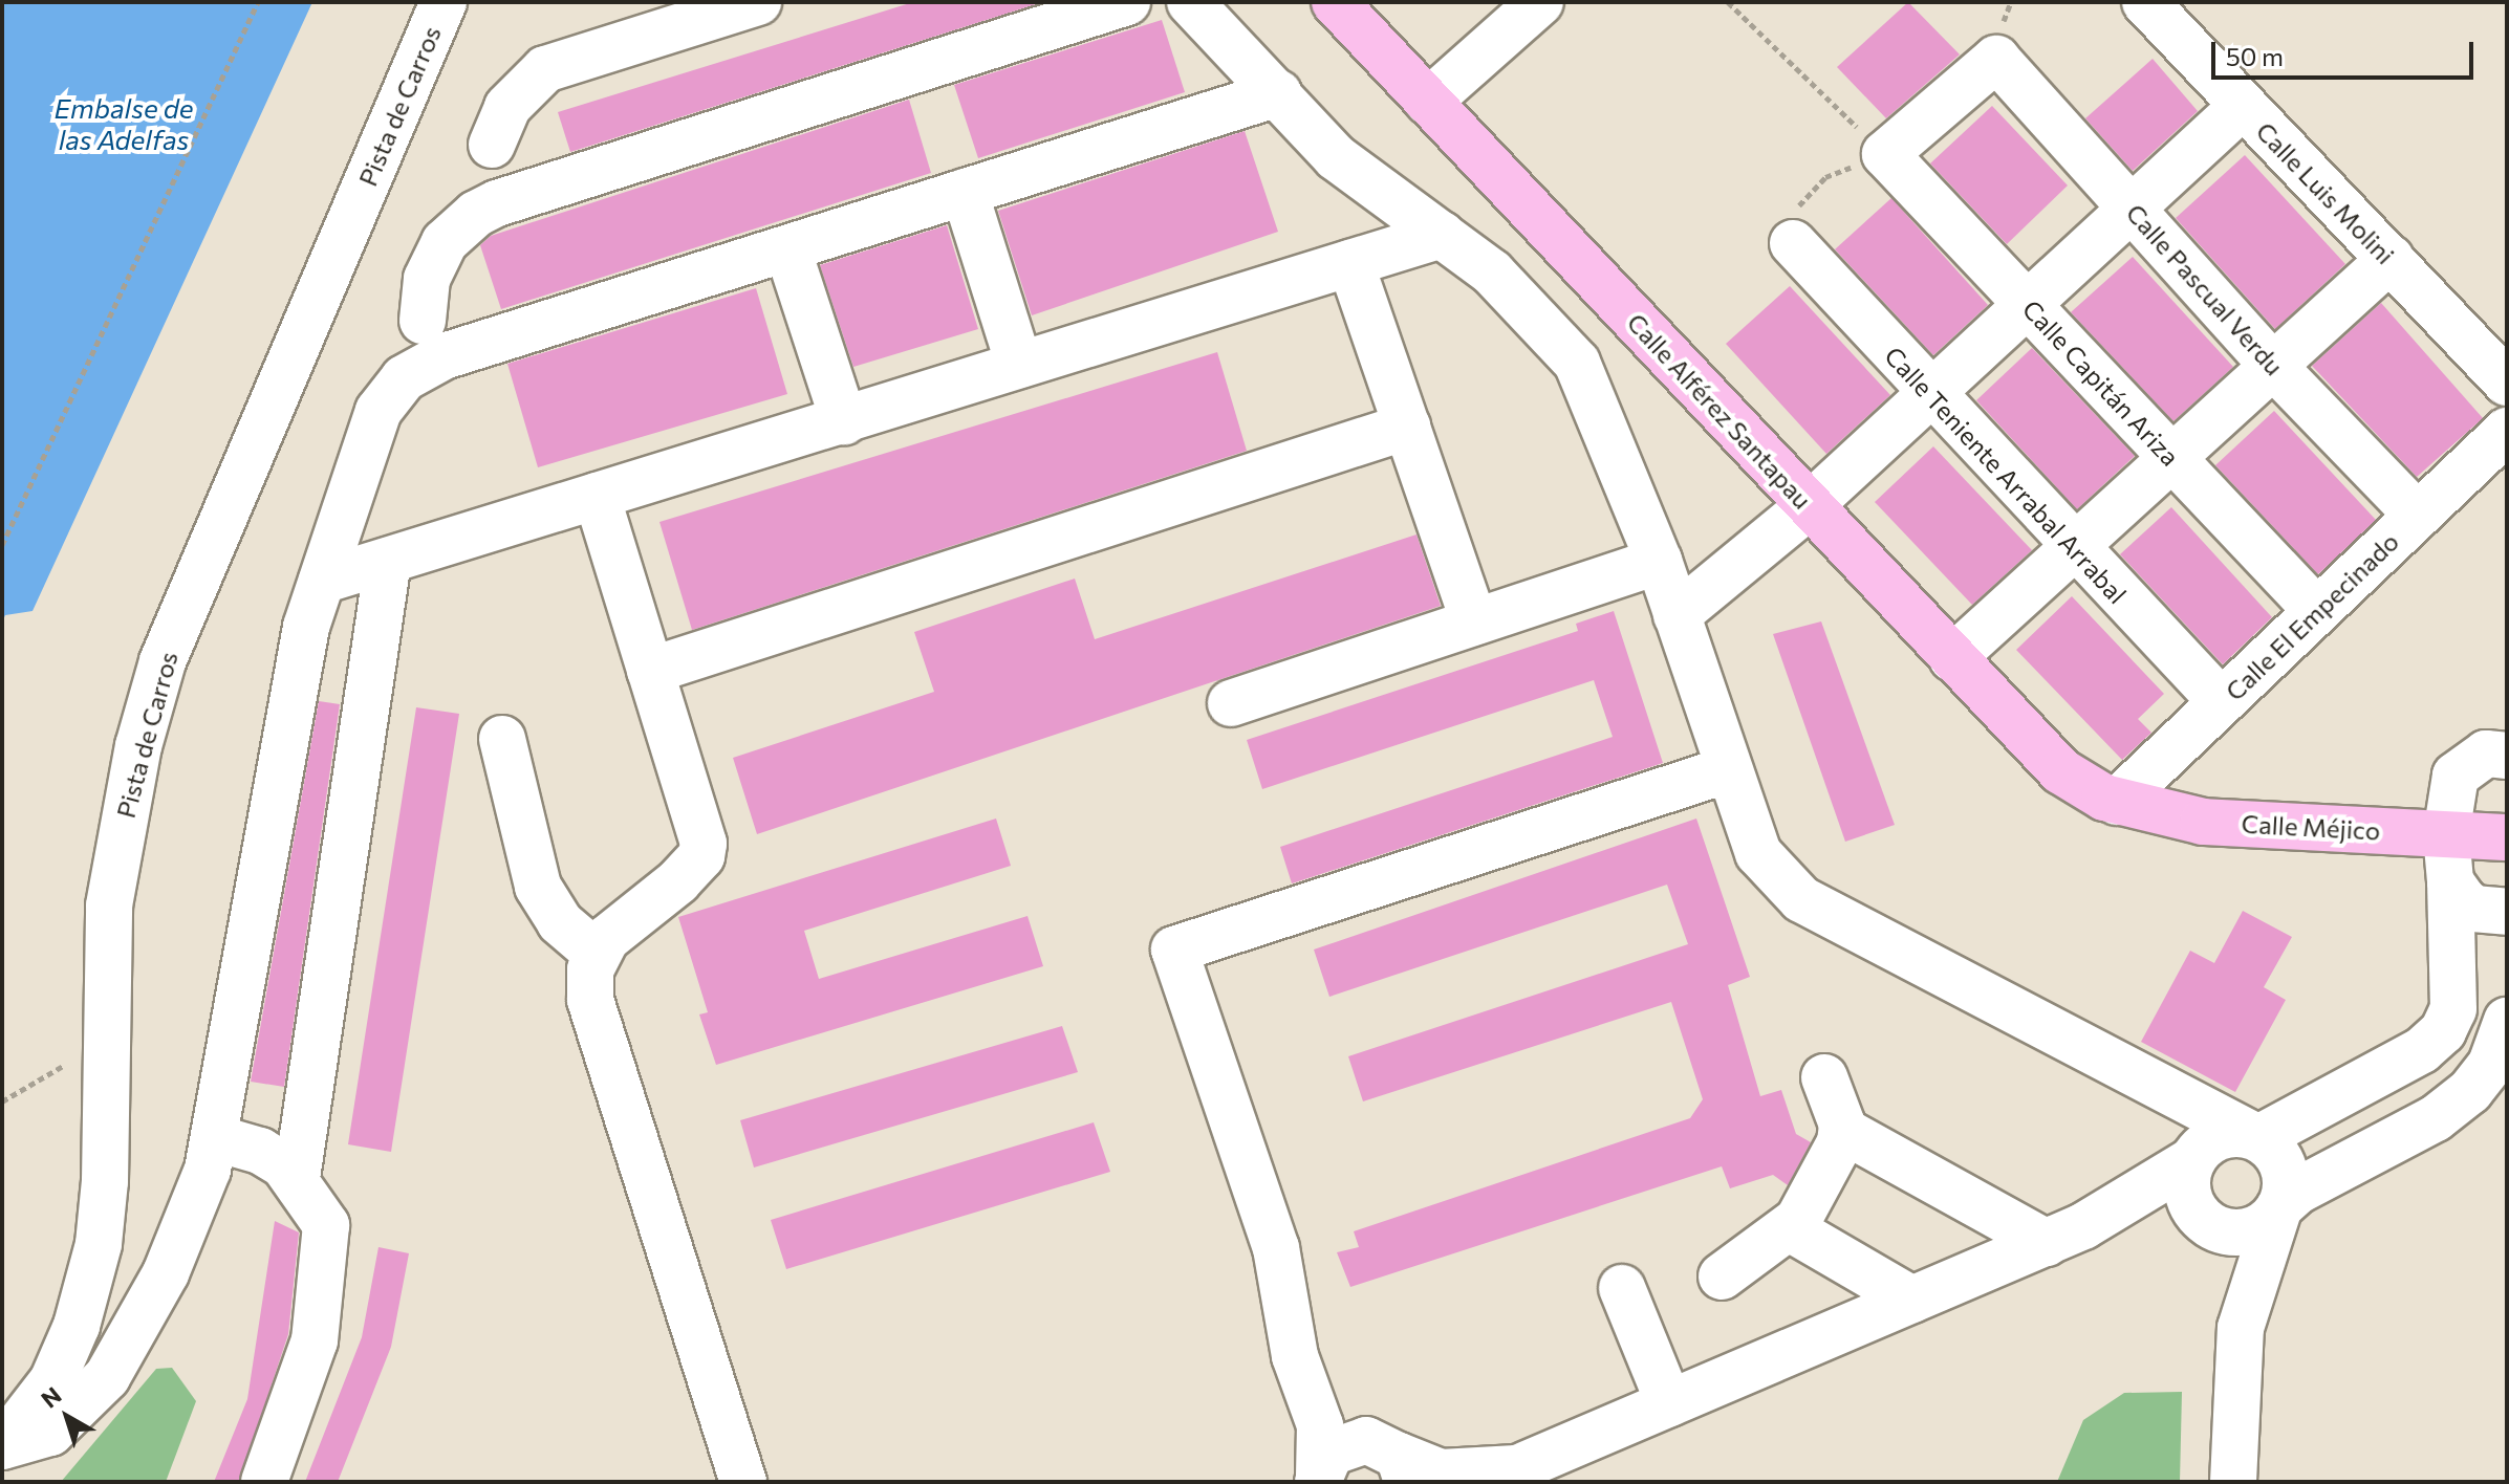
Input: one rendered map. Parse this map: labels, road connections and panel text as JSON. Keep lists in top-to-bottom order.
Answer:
{
  "streets": {
    "main road": ["Calle Alférez Santapau", "Calle Méjico"],
    "street": [
      "Pista de Carros",
      "Calle Luis Molini",
      "Calle Pascual Verdu",
      "Calle Capitán Ariza",
      "Calle Teniente Arrabal Arrabal",
      "Calle El Empecinado"
    ]
  },
  "crossings": [
    ["Calle Pascual Verdu", "Calle Capitán Ariza"],
    ["Calle Pascual Verdu", "Calle El Empecinado"],
    ["Calle Capitán Ariza", "Calle El Empecinado"],
    ["Calle Alférez Santapau", "Calle El Empecinado"],
    ["Calle Alférez Santapau", "Calle Méjico"],
    ["Calle Teniente Arrabal Arrabal", "Calle El Empecinado"],
    ["Calle El Empecinado", "Calle Méjico"]
  ],
  "water": ["Embalse de las Adelfas"],
  "scale_bar": "50 m",
  "north": "top left"
}
